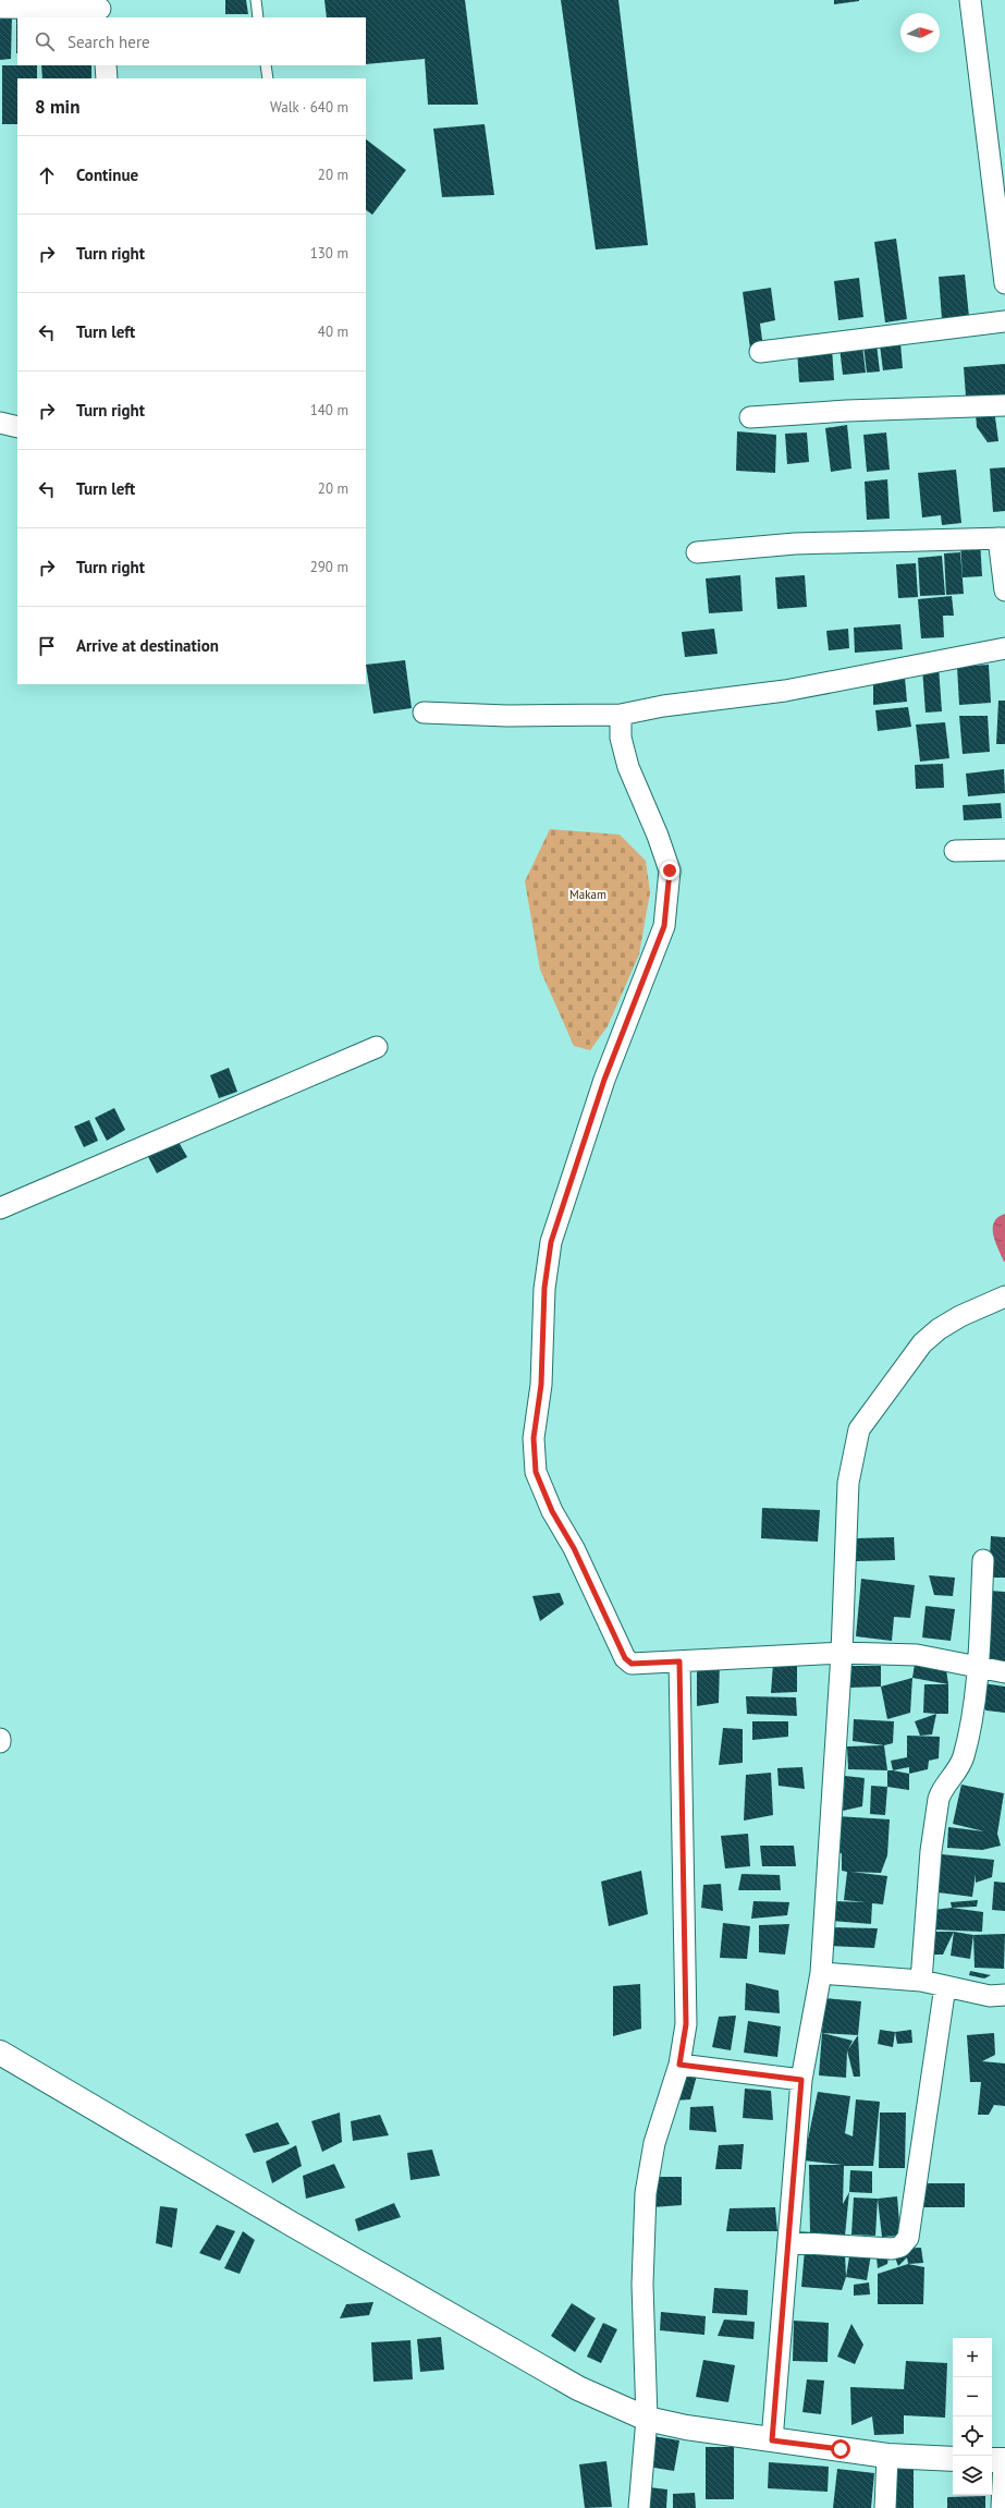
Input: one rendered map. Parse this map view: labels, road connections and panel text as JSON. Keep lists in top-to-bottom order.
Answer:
{
  "parks": ["Makam"],
  "north": "right",
  "page": {
    "search": "Search here",
    "heading": ["8 min", "Walk · 640 m"],
    "list": [
      ["Continue", "20 m"],
      ["Turn right", "130 m"],
      ["Turn left", "40 m"],
      ["Turn right", "140 m"],
      ["Turn left", "20 m"],
      ["Turn right", "290 m"],
      "Arrive at destination"
    ],
    "map_buttons": ["+", "−"]
  }
}
